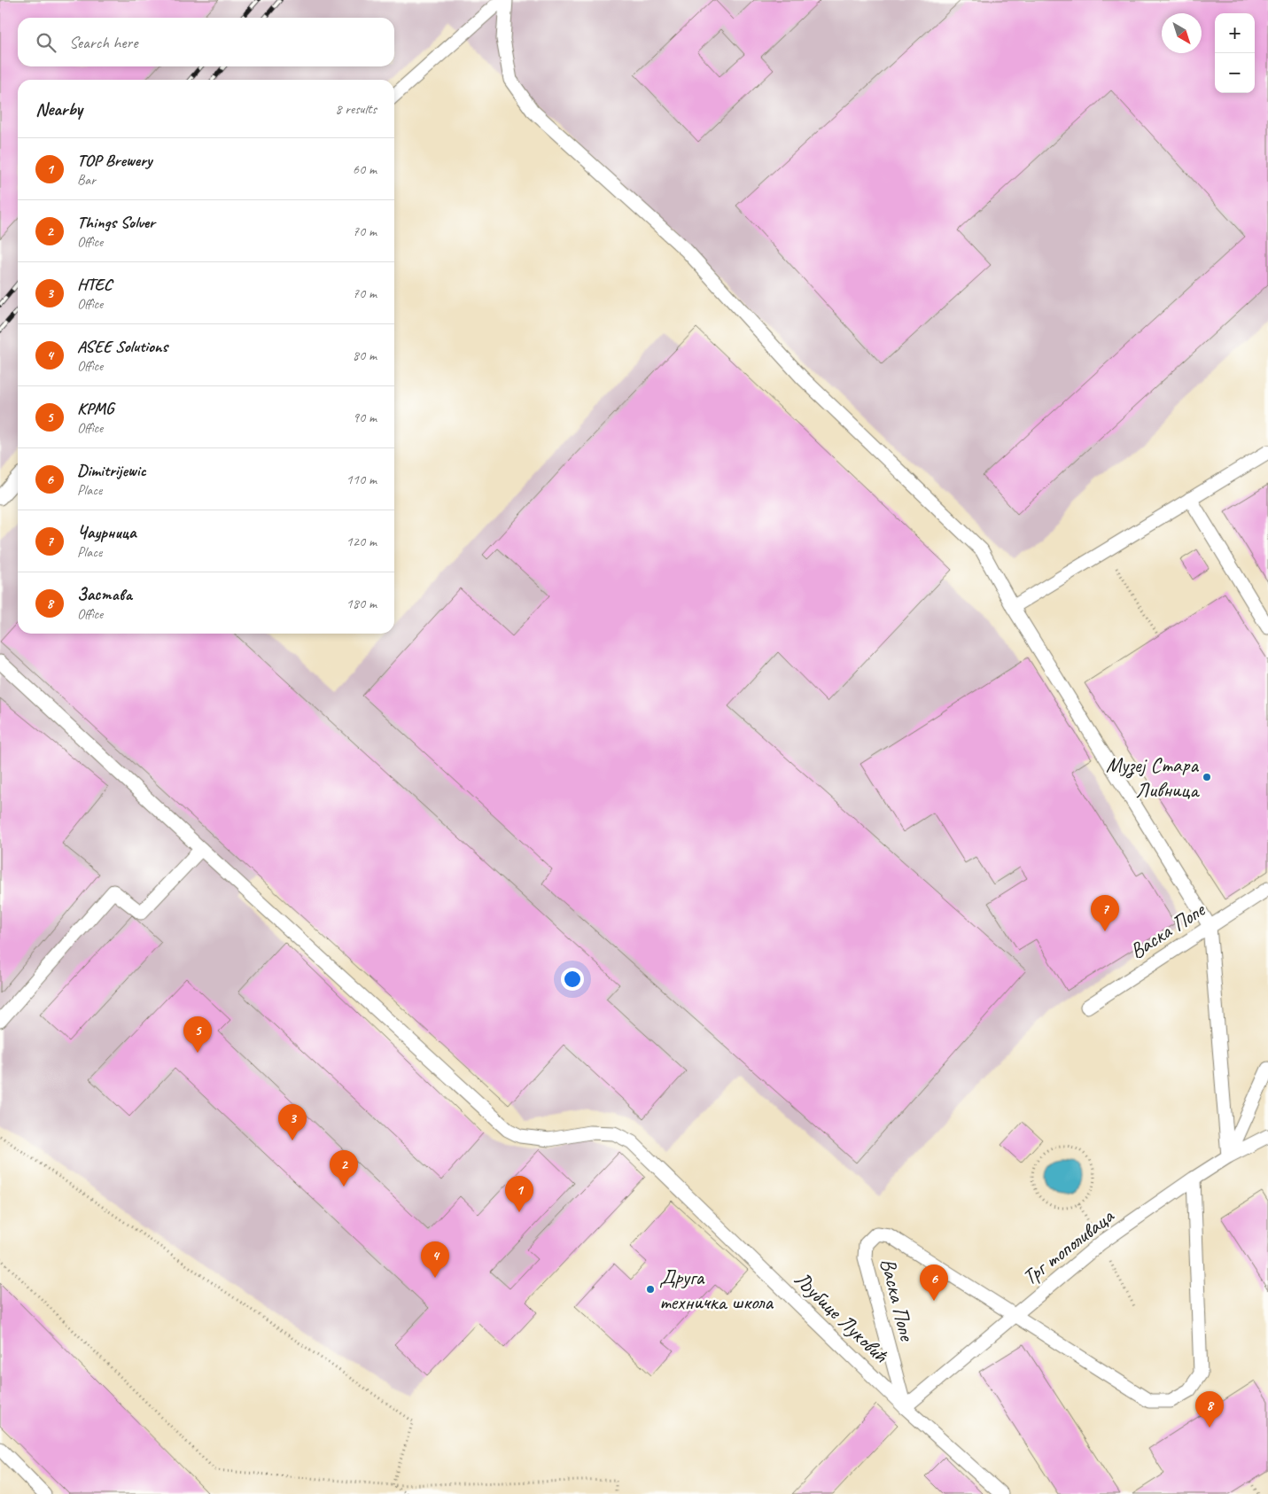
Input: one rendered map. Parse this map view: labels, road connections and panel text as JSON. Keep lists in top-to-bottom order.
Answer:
{
  "streets": {
    "lane": ["Васка Попе", "Трг тополиваца", "Љубице Луковић"]
  },
  "crossings": [
    ["Васка Попе", "Трг тополиваца"],
    ["Васка Попе", "Љубице Луковић"],
    ["Трг тополиваца", "Љубице Луковић"]
  ],
  "places": ["Музеј Стара Ливница", "Друга техничка школа"],
  "north": "bottom right",
  "page": {
    "map_buttons": ["+", "−"],
    "search": "Search here",
    "heading": ["Nearby", "8 results"],
    "list": [
      {
        "mark": "1",
        "name": "TOP Brewery",
        "note": "Bar",
        "value": "60 m"
      },
      {
        "mark": "2",
        "name": "Things Solver",
        "note": "Office",
        "value": "70 m"
      },
      {
        "mark": "3",
        "name": "HTEC",
        "note": "Office",
        "value": "70 m"
      },
      {
        "mark": "4",
        "name": "ASEE Solutions",
        "note": "Office",
        "value": "80 m"
      },
      {
        "mark": "5",
        "name": "KPMG",
        "note": "Office",
        "value": "90 m"
      },
      {
        "mark": "6",
        "name": "Dimitrijewic",
        "note": "Place",
        "value": "110 m"
      },
      {
        "mark": "7",
        "name": "Чаурница",
        "note": "Place",
        "value": "120 m"
      },
      {
        "mark": "8",
        "name": "Застава",
        "note": "Office",
        "value": "180 m"
      }
    ],
    "pins": [
      "7",
      "5",
      "3",
      "2",
      "1",
      "4",
      "6",
      "8"
    ]
  }
}
